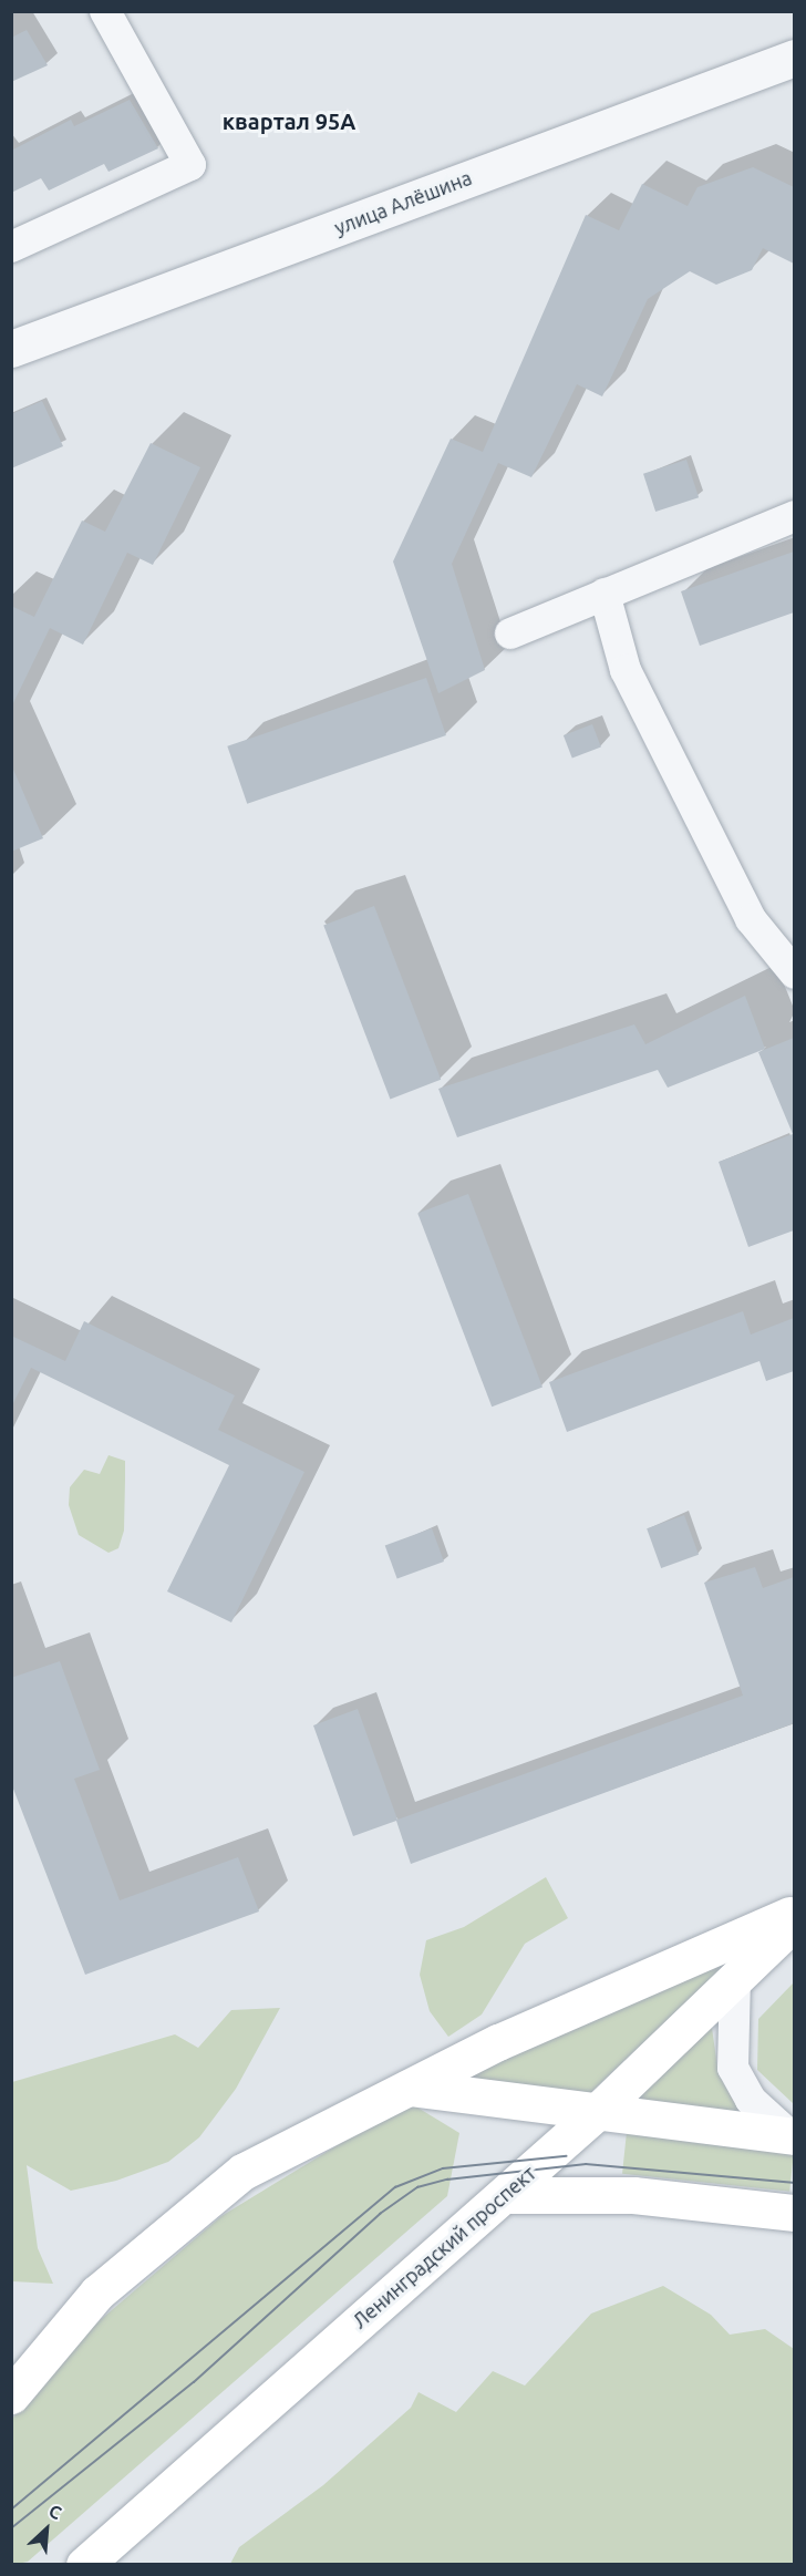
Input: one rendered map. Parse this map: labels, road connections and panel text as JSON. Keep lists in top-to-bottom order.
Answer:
{
  "streets": {
    "main road": ["Ленинградский проспект"],
    "street": ["улица Алёшина"]
  },
  "districts": ["квартал 95А"],
  "north": "top right"
}
